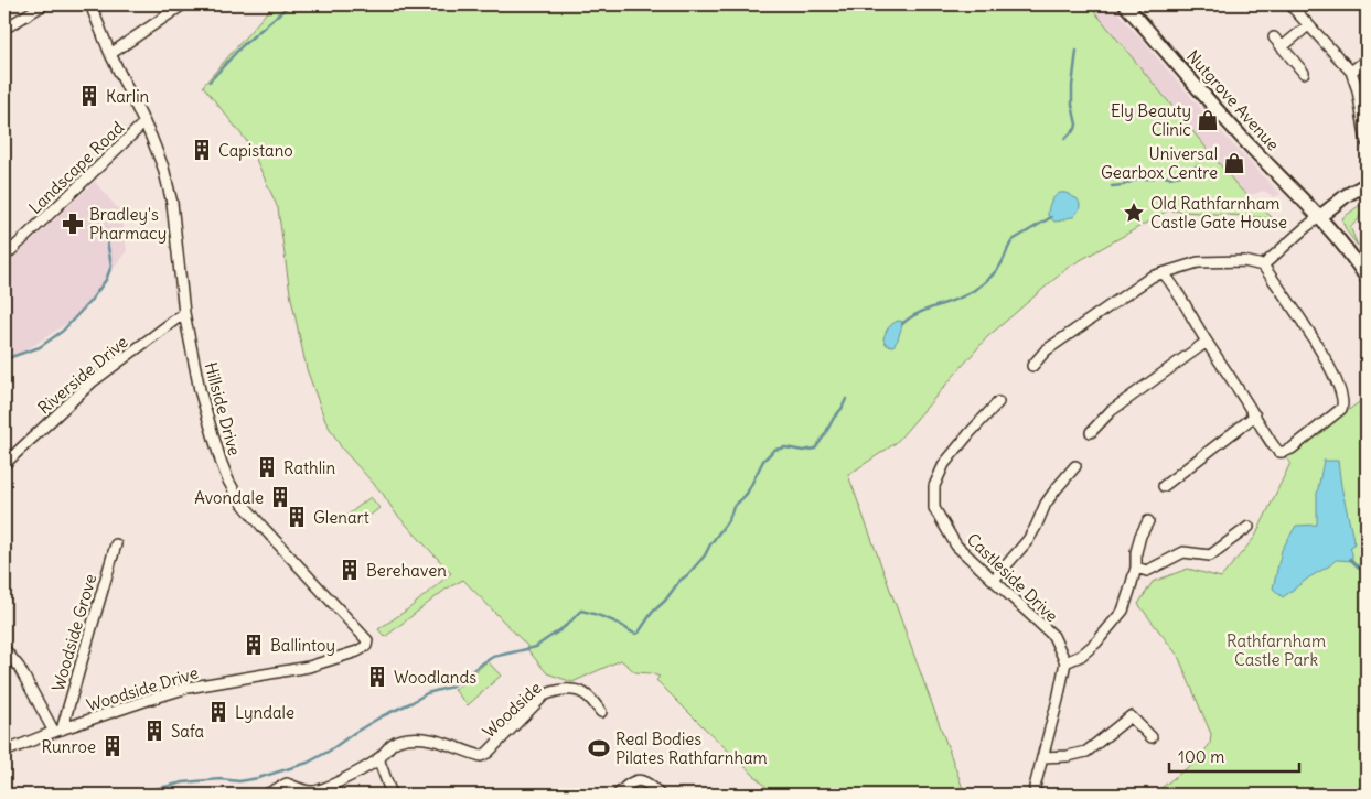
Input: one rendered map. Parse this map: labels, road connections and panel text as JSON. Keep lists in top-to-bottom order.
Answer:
{
  "streets": {
    "main road": ["Nutgrove Avenue"],
    "street": [
      "Landscape Road",
      "Riverside Drive",
      "Hillside Drive",
      "Castleside Drive",
      "Woodside Grove",
      "Woodside Drive",
      "Woodside"
    ]
  },
  "crossings": [
    ["Landscape Road", "Hillside Drive"],
    ["Riverside Drive", "Hillside Drive"],
    ["Hillside Drive", "Woodside Drive"],
    ["Woodside Grove", "Woodside Drive"]
  ],
  "parks": ["Rathfarnham Castle Park"],
  "places": {
    "building": [
      "Karlin",
      "Capistano",
      "Rathlin",
      "Avondale",
      "Glenart",
      "Berehaven",
      "Ballintoy",
      "Woodlands",
      "Lyndale",
      "Safa",
      "Runroe"
    ],
    "shop": ["Ely Beauty Clinic", "Universal Gearbox Centre"],
    "place": ["Old Rathfarnham Castle Gate House"],
    "pharmacy": ["Bradley's Pharmacy"],
    "sports": ["Real Bodies Pilates Rathfarnham"]
  },
  "scale_bar": "100 m"
}
